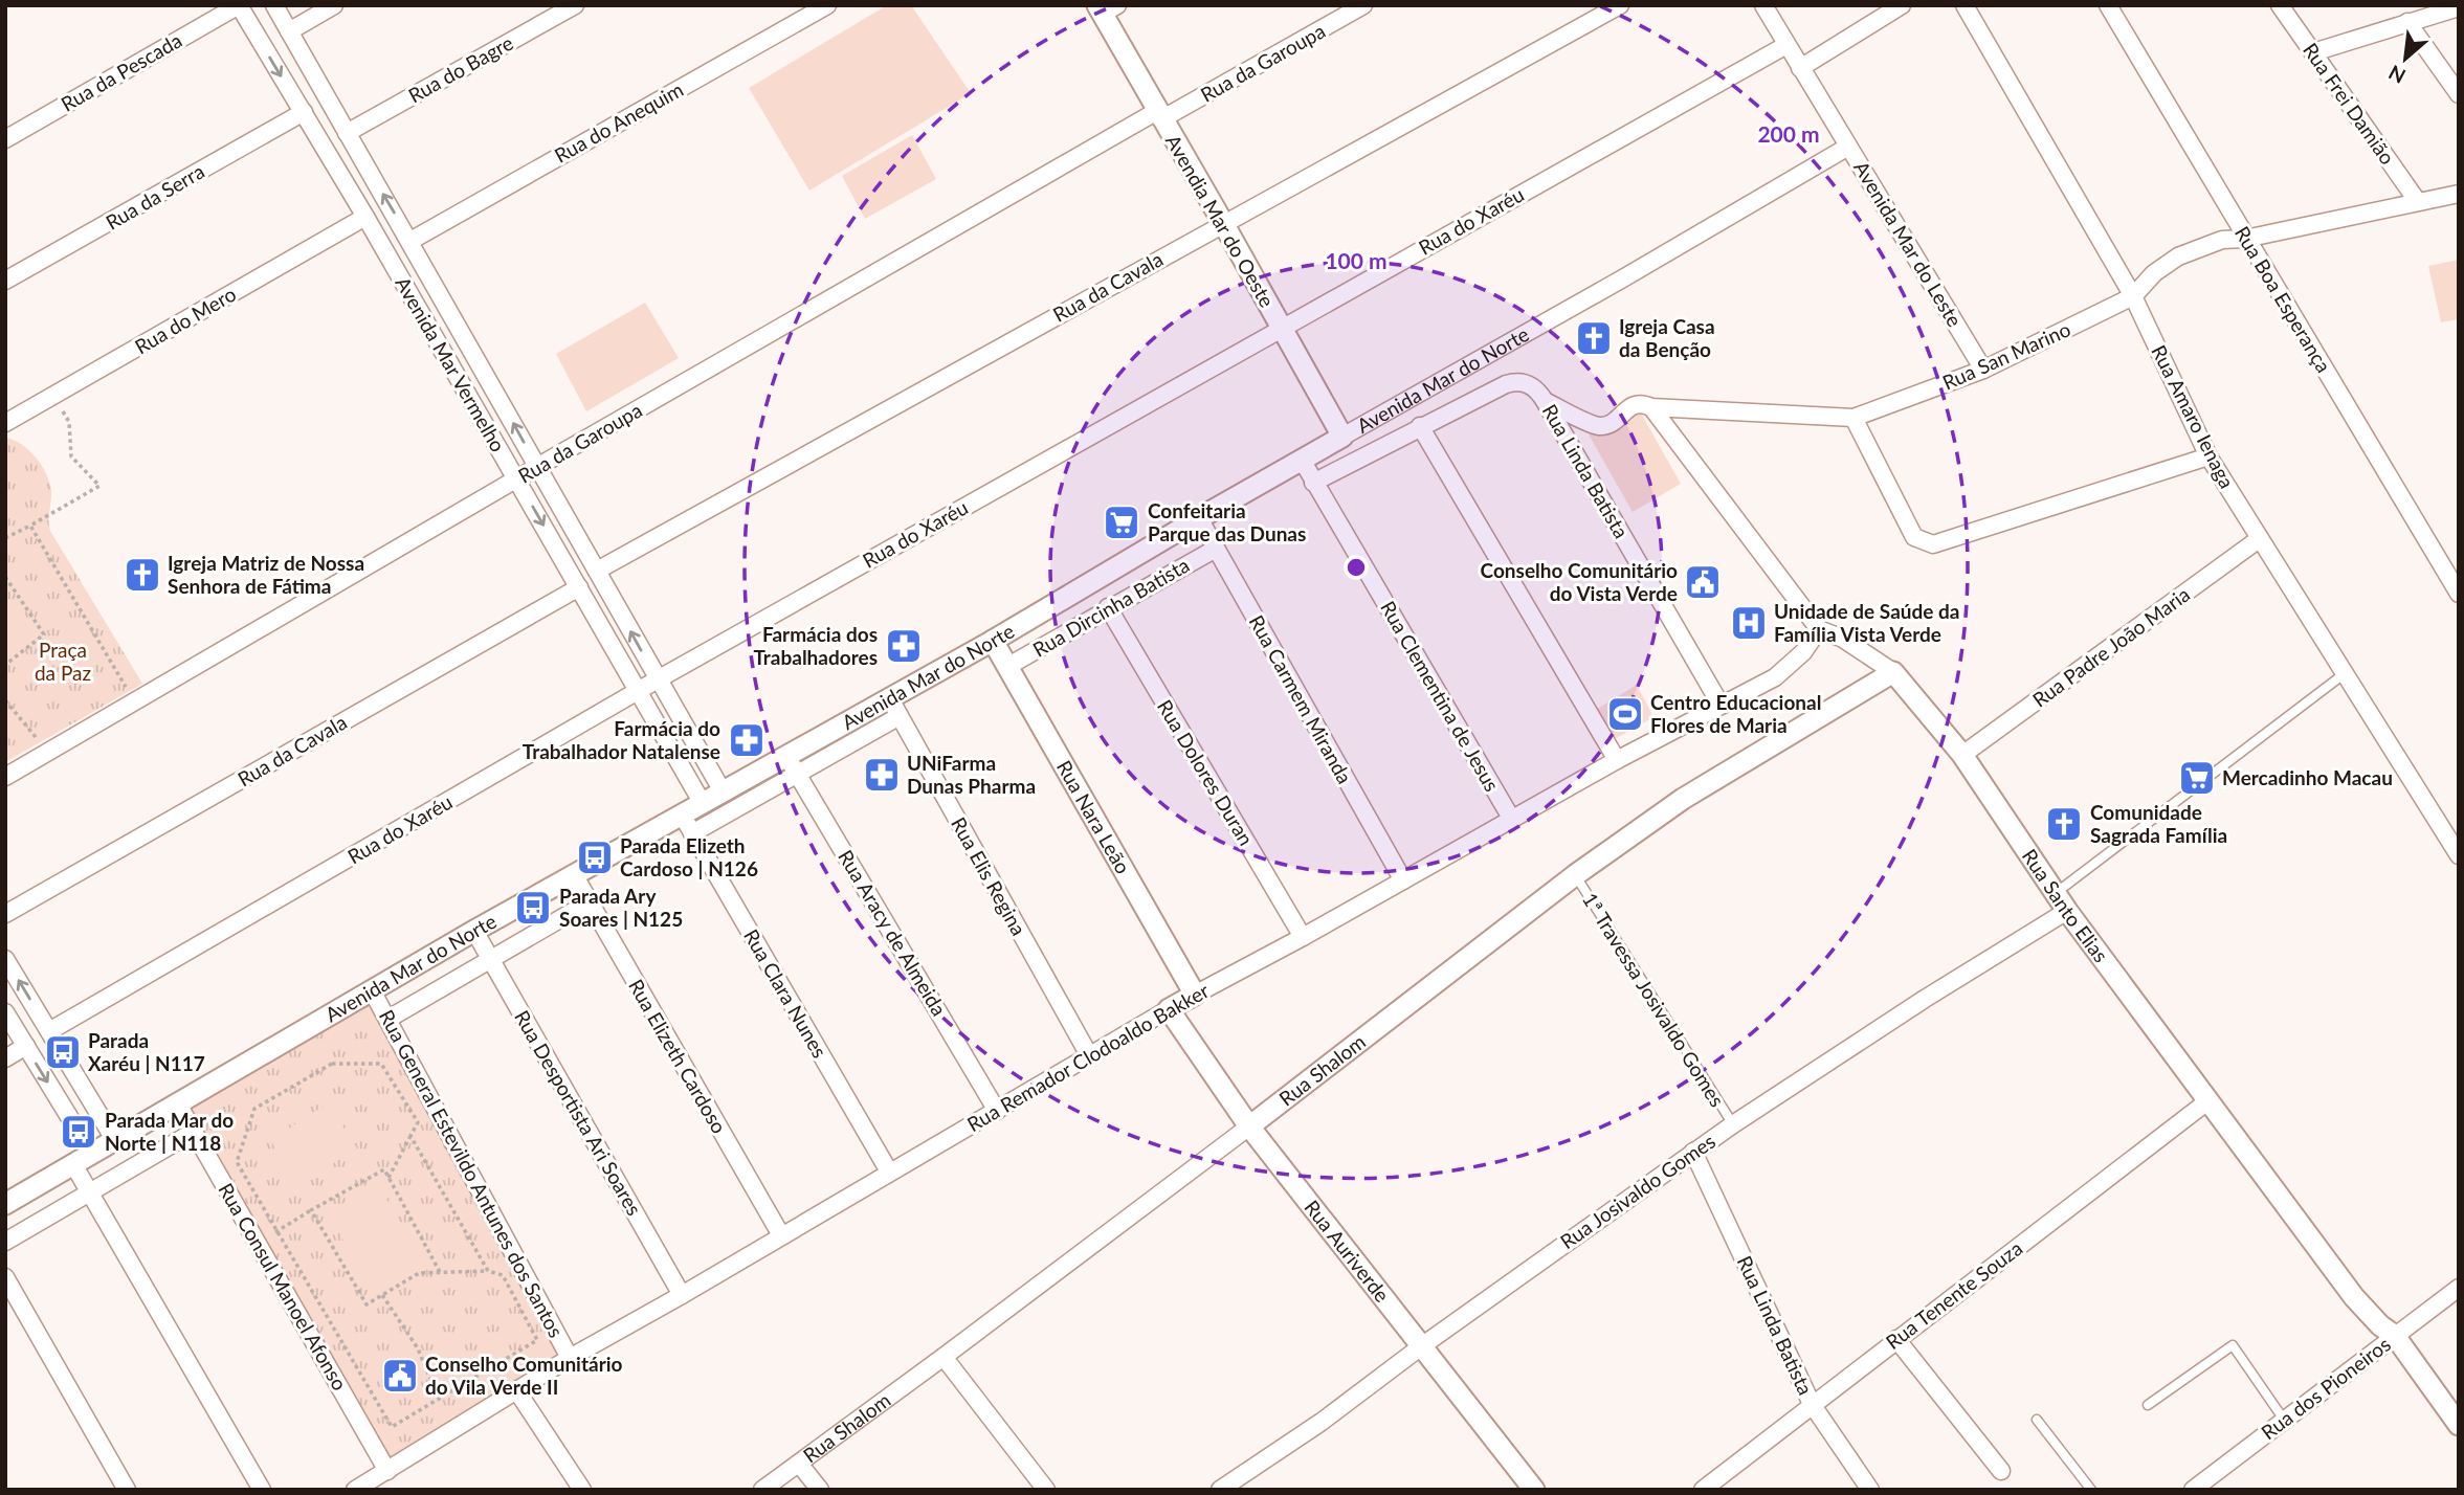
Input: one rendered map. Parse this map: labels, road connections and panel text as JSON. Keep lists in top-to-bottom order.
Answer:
{
  "streets": {
    "street": [
      "Rua da Garoupa",
      "Rua do Bagre",
      "Rua da Pescada",
      "Rua Frei Damião",
      "Rua do Anequim",
      "Rua da Serra",
      "Avendia Mar do Oeste",
      "Rua do Xaréu",
      "Avenida Mar do Leste",
      "Rua da Cavala",
      "Rua Boa Esperança",
      "Rua do Mero",
      "Rua San Marino",
      "Avenida Mar Vermelho",
      "Avenida Mar do Norte",
      "Rua Amaro Ienaga",
      "Rua Linda Batista",
      "Rua Dircinha Batista",
      "Rua Padre João Maria",
      "Rua Clementina de Jesus",
      "Rua Carmem Miranda",
      "Rua Dolores Duran",
      "Rua Nara Leão",
      "Rua Elis Regina",
      "Rua Santo Elias",
      "Rua Aracy de Almeida",
      "Rua Clara Nunes",
      "Rua Elizeth Cardoso",
      "Rua Remador Clodoaldo Bakker",
      "Rua Shalom",
      "Rua Desportista Ari Soares",
      "Rua General Estevildo Antunes dos Santos",
      "Rua Josivaldo Gomes",
      "Rua Auriverde",
      "Rua Consul Manoel Afonso",
      "Rua Tenente Souza",
      "Rua dos Pioneiros"
    ],
    "lane": ["1ª Travessa Josivaldo Gomes"]
  },
  "crossings": [
    ["Rua da Garoupa", "Avendia Mar do Oeste"],
    ["Rua da Garoupa", "Avenida Mar Vermelho"],
    ["Rua do Bagre", "Avenida Mar Vermelho"],
    ["Rua da Pescada", "Avenida Mar Vermelho"],
    ["Rua Frei Damião", "Rua San Marino"],
    ["Rua do Anequim", "Avenida Mar Vermelho"],
    ["Rua da Serra", "Avenida Mar Vermelho"],
    ["Avendia Mar do Oeste", "Rua do Xaréu"],
    ["Avendia Mar do Oeste", "Rua da Cavala"],
    ["Avendia Mar do Oeste", "Avenida Mar do Norte"],
    ["Rua do Xaréu", "Avenida Mar do Leste"],
    ["Rua do Xaréu", "Avenida Mar Vermelho"],
    ["Avenida Mar do Leste", "Rua San Marino"],
    ["Avenida Mar do Leste", "Avenida Mar do Norte"],
    ["Rua da Cavala", "Avenida Mar Vermelho"],
    ["Rua Boa Esperança", "Rua San Marino"],
    ["Rua do Mero", "Avenida Mar Vermelho"],
    ["Rua San Marino", "Rua Amaro Ienaga"],
    ["Rua San Marino", "Rua Linda Batista"],
    ["Rua San Marino", "Rua Santo Elias"],
    ["Avenida Mar Vermelho", "Avenida Mar do Norte"],
    ["Avenida Mar do Norte", "Rua Clementina de Jesus"],
    ["Avenida Mar do Norte", "Rua Carmem Miranda"],
    ["Avenida Mar do Norte", "Rua Nara Leão"],
    ["Avenida Mar do Norte", "Rua Elis Regina"],
    ["Avenida Mar do Norte", "Rua Aracy de Almeida"],
    ["Avenida Mar do Norte", "Rua Clara Nunes"],
    ["Avenida Mar do Norte", "Rua Elizeth Cardoso"],
    ["Avenida Mar do Norte", "Rua Desportista Ari Soares"],
    ["Avenida Mar do Norte", "Rua General Estevildo Antunes dos Santos"],
    ["Avenida Mar do Norte", "Rua Consul Manoel Afonso"],
    ["Rua Amaro Ienaga", "Rua Padre João Maria"],
    ["Rua Linda Batista", "Rua Remador Clodoaldo Bakker"],
    ["Rua Linda Batista", "Rua Josivaldo Gomes"],
    ["Rua Linda Batista", "Rua Tenente Souza"],
    ["Rua Dircinha Batista", "Rua Carmem Miranda"],
    ["Rua Dircinha Batista", "Rua Dolores Duran"],
    ["Rua Dircinha Batista", "Rua Nara Leão"],
    ["Rua Padre João Maria", "Rua Santo Elias"],
    ["Rua Clementina de Jesus", "Rua Remador Clodoaldo Bakker"],
    ["Rua Carmem Miranda", "Rua Remador Clodoaldo Bakker"],
    ["Rua Dolores Duran", "Rua Remador Clodoaldo Bakker"],
    ["Rua Nara Leão", "Rua Remador Clodoaldo Bakker"],
    ["Rua Elis Regina", "Rua Remador Clodoaldo Bakker"],
    ["Rua Santo Elias", "Rua Remador Clodoaldo Bakker"],
    ["Rua Santo Elias", "Rua Shalom"],
    ["Rua Santo Elias", "Rua Josivaldo Gomes"],
    ["Rua Santo Elias", "Rua Tenente Souza"],
    ["Rua Santo Elias", "Rua dos Pioneiros"],
    ["Rua Aracy de Almeida", "Rua Remador Clodoaldo Bakker"],
    ["Rua Clara Nunes", "Rua Remador Clodoaldo Bakker"],
    ["1ª Travessa Josivaldo Gomes", "Rua Shalom"],
    ["1ª Travessa Josivaldo Gomes", "Rua Josivaldo Gomes"],
    ["Rua Elizeth Cardoso", "Rua Remador Clodoaldo Bakker"],
    ["Rua Remador Clodoaldo Bakker", "Rua Desportista Ari Soares"],
    ["Rua Remador Clodoaldo Bakker", "Rua General Estevildo Antunes dos Santos"],
    ["Rua Remador Clodoaldo Bakker", "Rua Auriverde"],
    ["Rua Remador Clodoaldo Bakker", "Rua Consul Manoel Afonso"],
    ["Rua Shalom", "Rua Auriverde"],
    ["Rua Josivaldo Gomes", "Rua Auriverde"]
  ],
  "parks": ["Praça da Paz"],
  "places": {
    "church": ["Igreja Casa da Benção", "Igreja Matriz de Nossa Senhora de Fátima", "Comunidade Sagrada Família"],
    "supermarket": ["Confeitaria Parque das Dunas", "Mercadinho Macau"],
    "public building": ["Conselho Comunitário do Vista Verde", "Conselho Comunitário do Vila Verde II"],
    "hospital": ["Unidade de Saúde da Família Vista Verde"],
    "pharmacy": ["Farmácia dos Trabalhadores", "Farmácia do Trabalhador Natalense", "UNiFarma Dunas Pharma"],
    "sports": ["Centro Educacional Flores de Maria"],
    "bus stop": [
      "Parada Elizeth Cardoso | N126",
      "Parada Ary Soares | N125",
      "Parada Xaréu | N117",
      "Parada Mar do Norte | N118"
    ]
  },
  "north": "bottom left",
  "rings": ["200 m", "100 m"]
}
